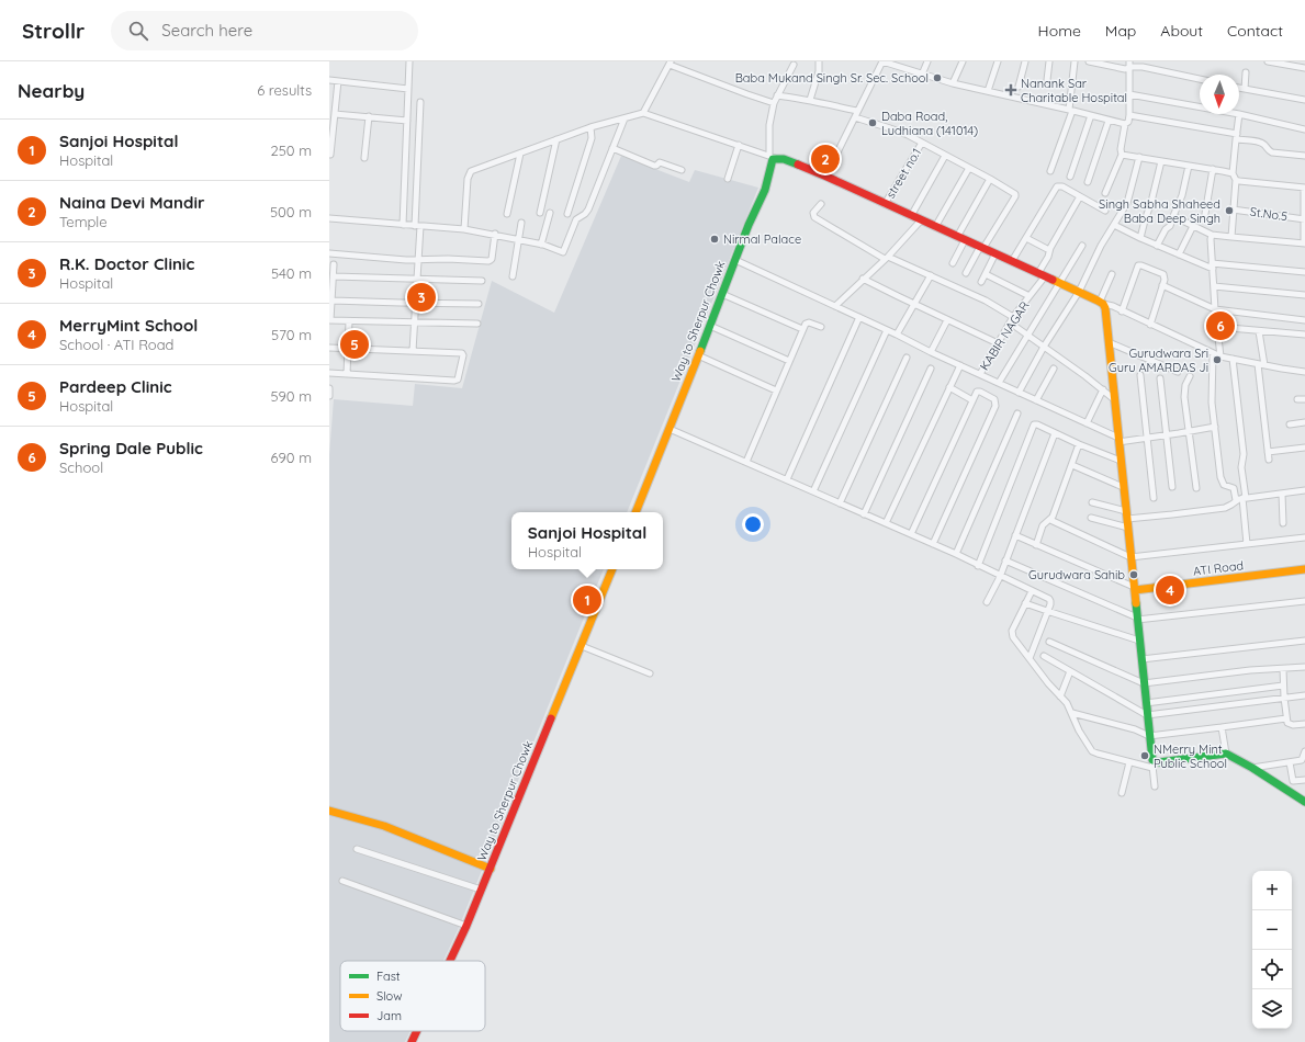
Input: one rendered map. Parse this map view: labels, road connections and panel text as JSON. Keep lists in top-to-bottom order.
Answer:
{
  "streets": {
    "street": [
      "street no.1",
      "St.No.5",
      "Way to Sherpur Chowk",
      "KABIR NAGAR",
      "ATI Road"
    ]
  },
  "places": {
    "other": [
      "Baba Mukand Singh Sr. Sec. School",
      "Daba Road, Ludhiana (141014)",
      "Singh Sabha Shaheed Baba Deep Singh",
      "Nirmal Palace",
      "Gurudwara Sri Guru AMARDAS Ji",
      "Gurudwara Sahib",
      "NMerry Mint Public School"
    ],
    "health": ["Nanank Sar Charitable Hospital"]
  },
  "legend": ["Fast", "Slow", "Jam"],
  "north": "bottom",
  "page": {
    "header": "Strollr",
    "search": "Search here",
    "nav": [
      "Home",
      "Map",
      "About",
      "Contact"
    ],
    "heading": ["Nearby", "6 results"],
    "list": [
      {
        "mark": "1",
        "name": "Sanjoi Hospital",
        "note": "Hospital",
        "value": "250 m"
      },
      {
        "mark": "2",
        "name": "Naina Devi Mandir",
        "note": "Temple",
        "value": "500 m"
      },
      {
        "mark": "3",
        "name": "R.K. Doctor Clinic",
        "note": "Hospital",
        "value": "540 m"
      },
      {
        "mark": "4",
        "name": "MerryMint School",
        "note": "School · ATI Road",
        "value": "570 m"
      },
      {
        "mark": "5",
        "name": "Pardeep Clinic",
        "note": "Hospital",
        "value": "590 m"
      },
      {
        "mark": "6",
        "name": "Spring Dale Public",
        "note": "School",
        "value": "690 m"
      }
    ],
    "pins": [
      "2",
      "3",
      "6",
      "5",
      "4",
      "1"
    ],
    "popup": ["Sanjoi Hospital", "Hospital"],
    "map_buttons": ["+", "−"]
  }
}
